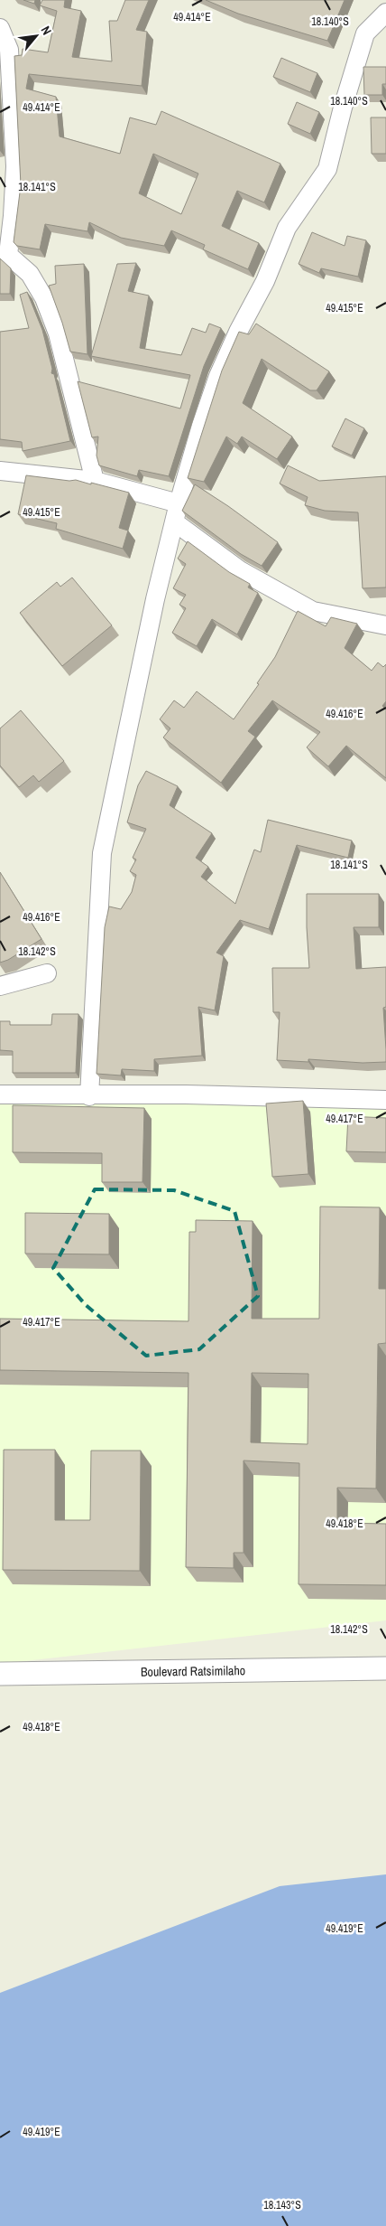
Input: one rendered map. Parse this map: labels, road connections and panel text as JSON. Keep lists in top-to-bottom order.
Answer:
{
  "streets": {
    "street": ["Boulevard Ratsimilaho"]
  },
  "north": "top right",
  "coordinates": [
    "49.414°E",
    "18.140°S",
    "18.141°S",
    "49.415°E",
    "49.416°E",
    "18.142°S",
    "49.417°E",
    "49.418°E",
    "49.419°E",
    "18.143°S"
  ]
}
